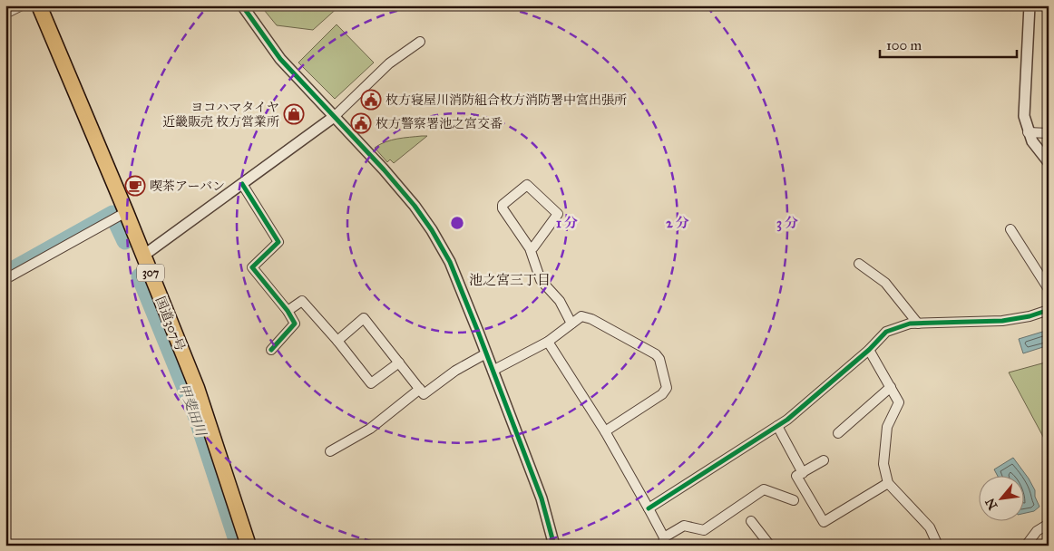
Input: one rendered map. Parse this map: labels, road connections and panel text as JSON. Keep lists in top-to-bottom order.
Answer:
{
  "streets": {
    "highway": ["307", "国道307号"]
  },
  "districts": ["池之宮三丁目"],
  "water": ["甲斐田川"],
  "places": {
    "public building": ["枚方寝屋川消防組合枚方消防署中宮出張所", "枚方警察署池之宮交番"],
    "shop": ["ヨコハマタイヤ 近畿販売 枚方営業所"],
    "cafe": ["喫茶アーバン"]
  },
  "scale_bar": "100 m",
  "north": "bottom left",
  "rings": ["1 分", "2 分", "3 分"]
}
